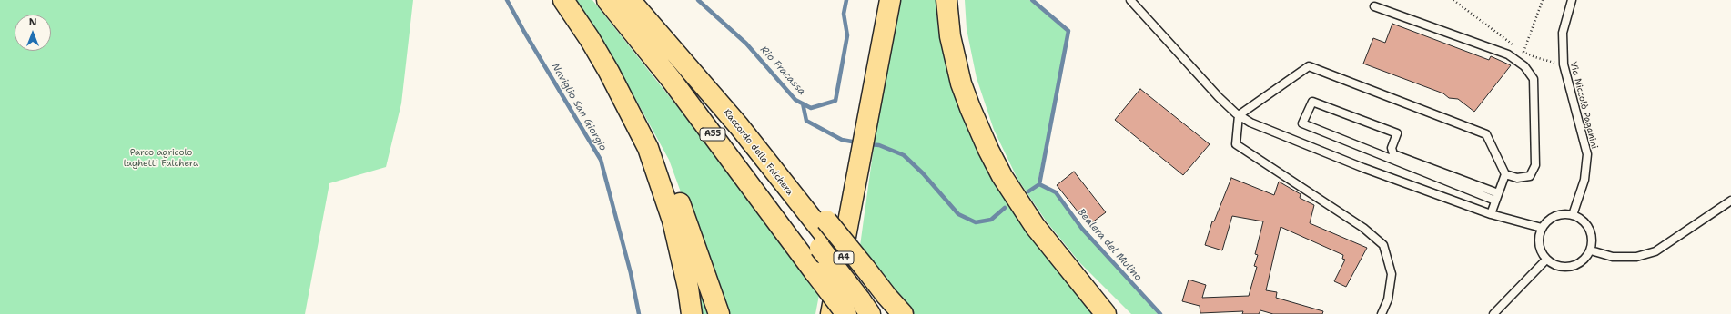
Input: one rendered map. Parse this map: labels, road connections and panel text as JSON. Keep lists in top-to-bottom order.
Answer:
{
  "streets": {
    "highway": ["A55", "Raccordo della Falchera", "A4"],
    "lane": ["Via Niccolò Paganini"]
  },
  "crossings": [
    ["Raccordo della Falchera", "A4"]
  ],
  "water": ["Rio Fracassa", "Naviglio San Giorgio", "Bealera del Mulino"],
  "parks": ["Parco agricolo laghetti Falchera"],
  "north": "top"
}
